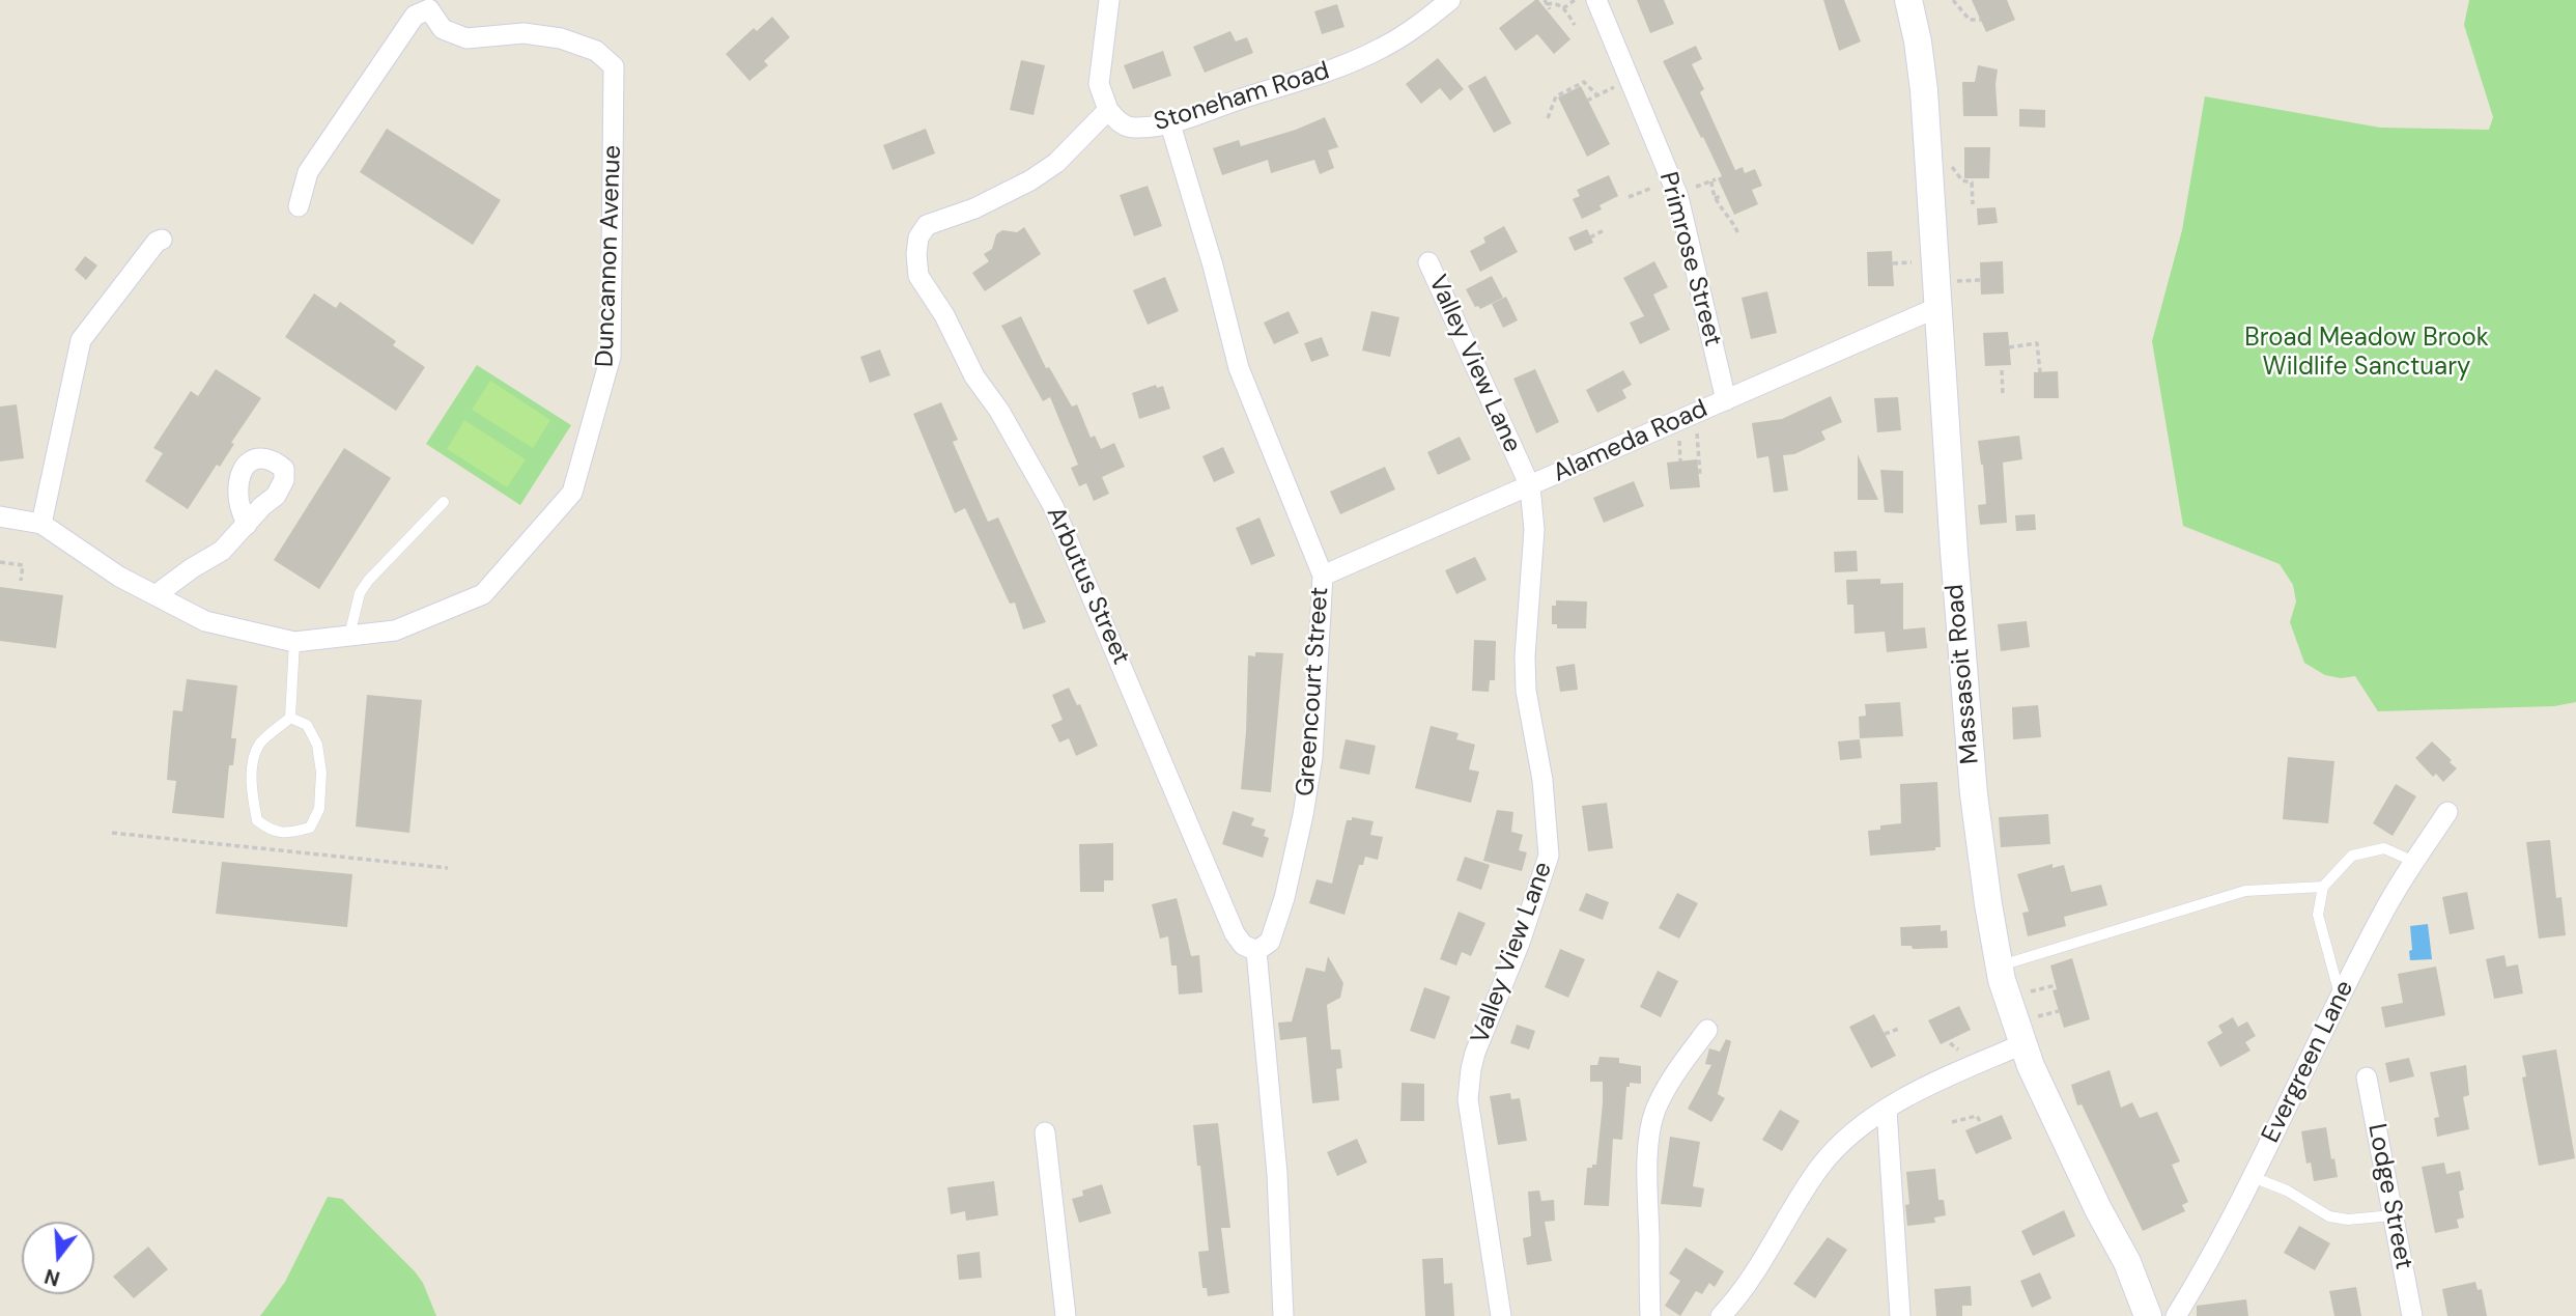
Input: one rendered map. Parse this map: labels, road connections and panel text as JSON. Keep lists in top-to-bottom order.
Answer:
{
  "streets": {
    "main road": ["Massasoit Road"],
    "street": [
      "Stoneham Road",
      "Duncannon Avenue",
      "Primrose Street",
      "Valley View Lane",
      "Alameda Road",
      "Arbutus Street",
      "Greencourt Street",
      "Evergreen Lane",
      "Lodge Street"
    ]
  },
  "crossings": [
    ["Stoneham Road", "Arbutus Street"],
    ["Stoneham Road", "Greencourt Street"],
    ["Primrose Street", "Alameda Road"],
    ["Valley View Lane", "Alameda Road"],
    ["Alameda Road", "Massasoit Road"],
    ["Alameda Road", "Greencourt Street"],
    ["Arbutus Street", "Greencourt Street"]
  ],
  "parks": ["Broad Meadow Brook Wildlife Sanctuary"],
  "north": "bottom"
}
